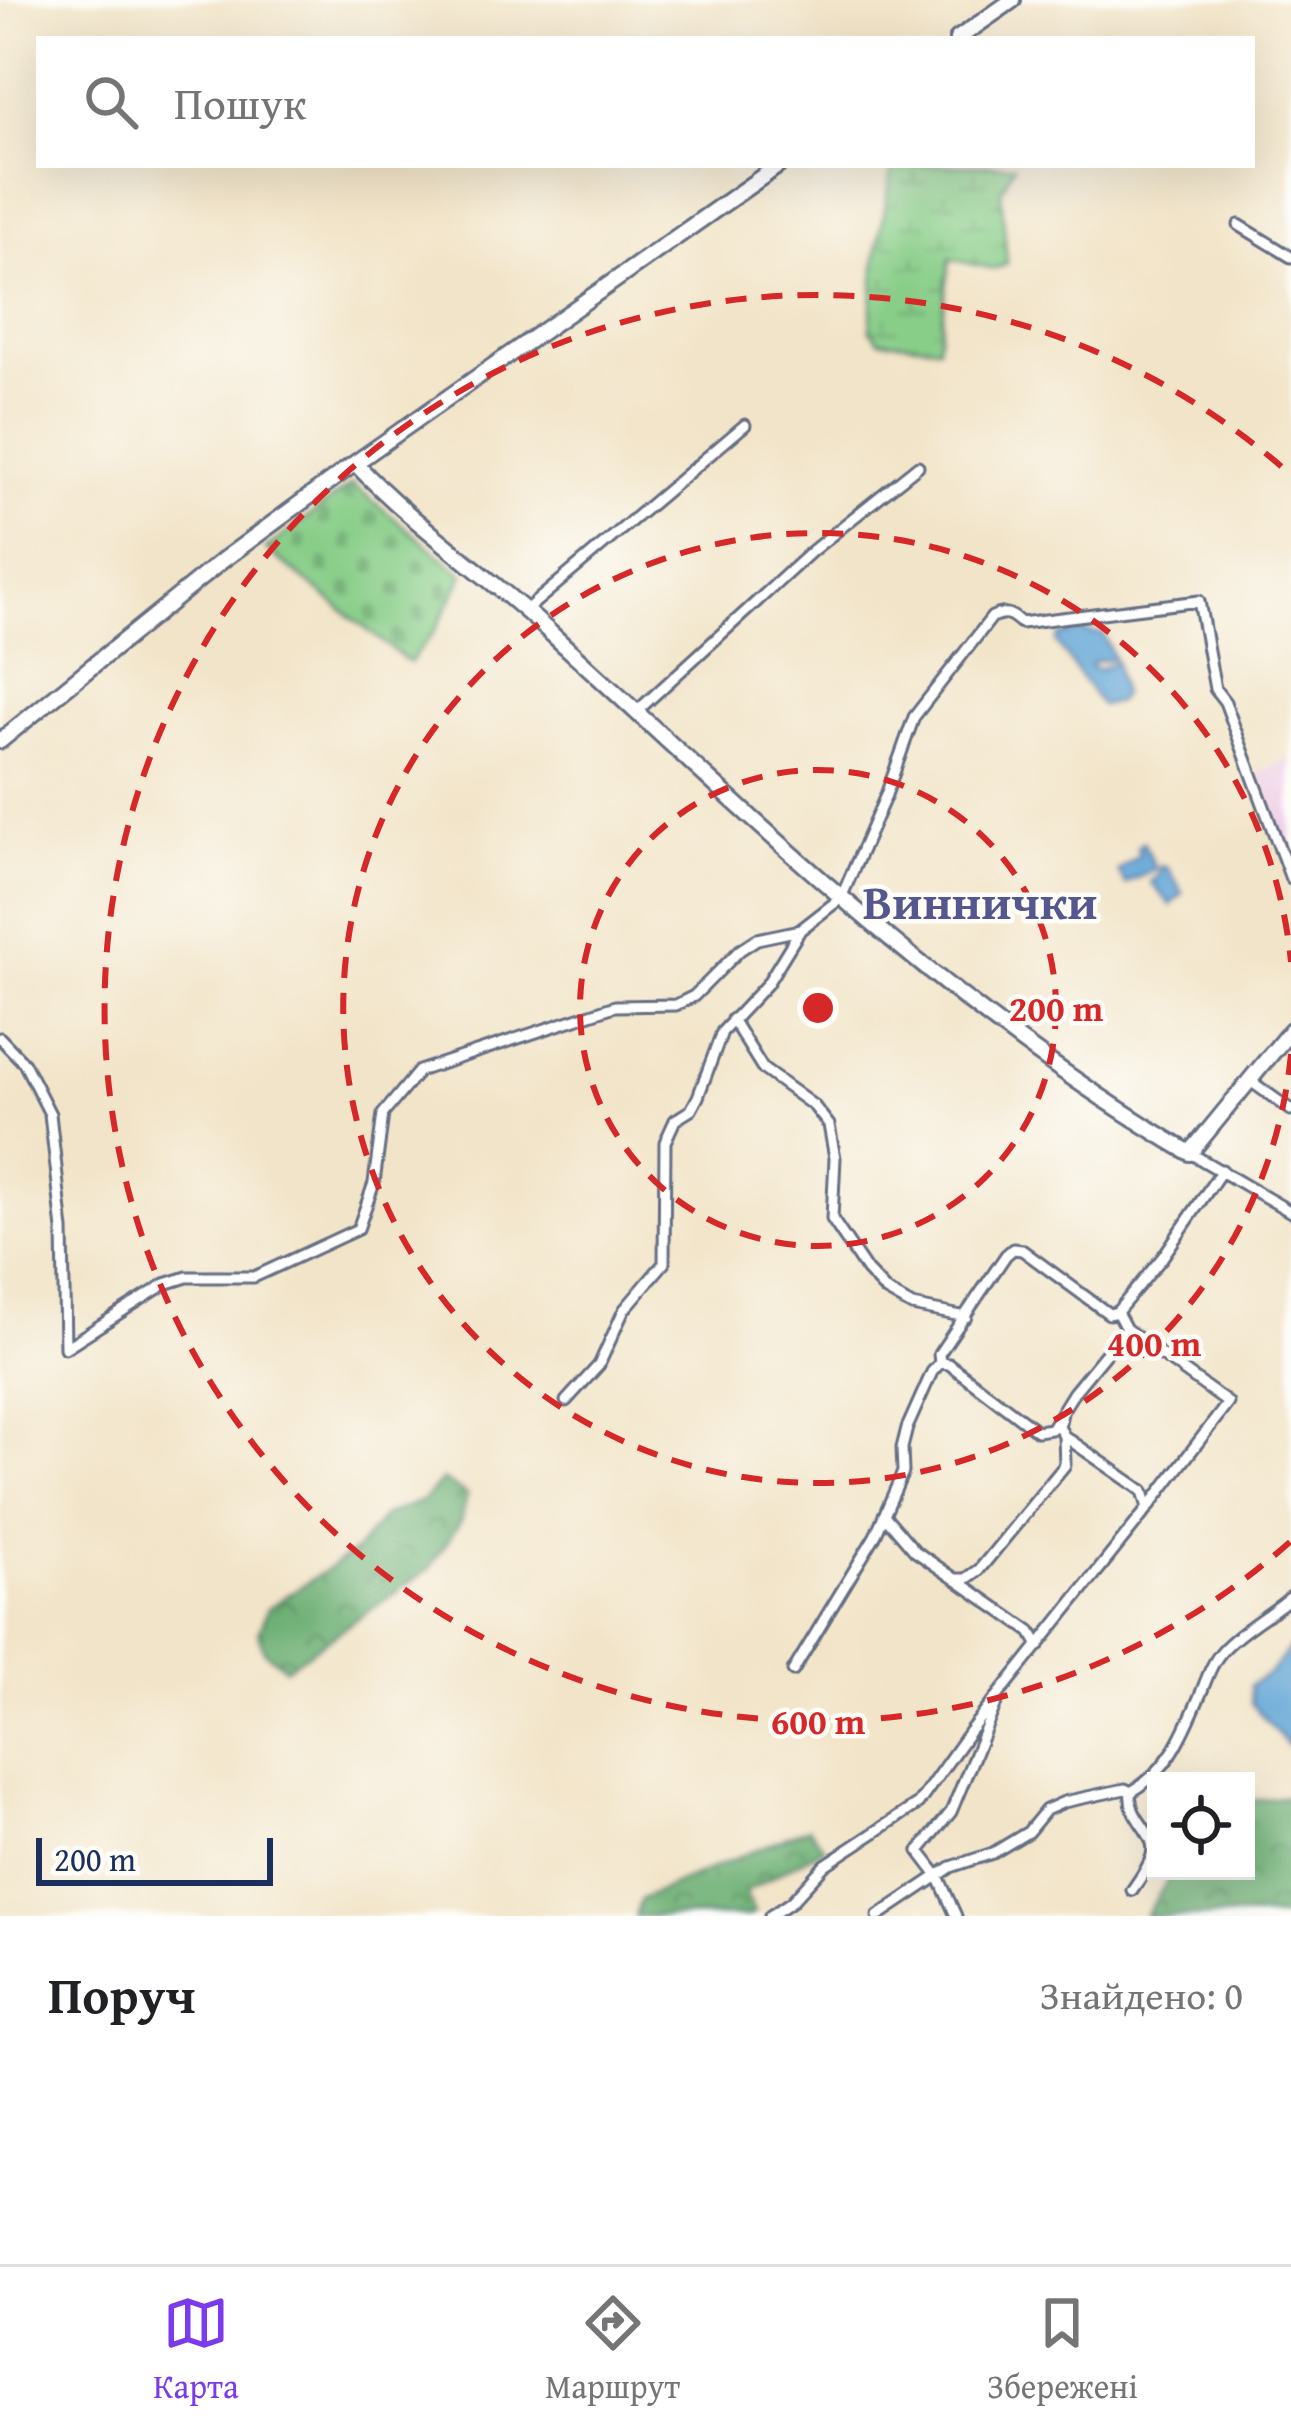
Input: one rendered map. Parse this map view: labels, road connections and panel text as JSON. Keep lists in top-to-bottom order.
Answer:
{
  "districts": ["Виннички"],
  "scale_bar": "200 m",
  "page": {
    "search": "Пошук",
    "scale": "200 m",
    "heading": ["Поруч", "Знайдено: 0"],
    "nav": ["Карта", "Маршрут", "Збережені"]
  },
  "rings": ["200 m", "400 m", "600 m"]
}
